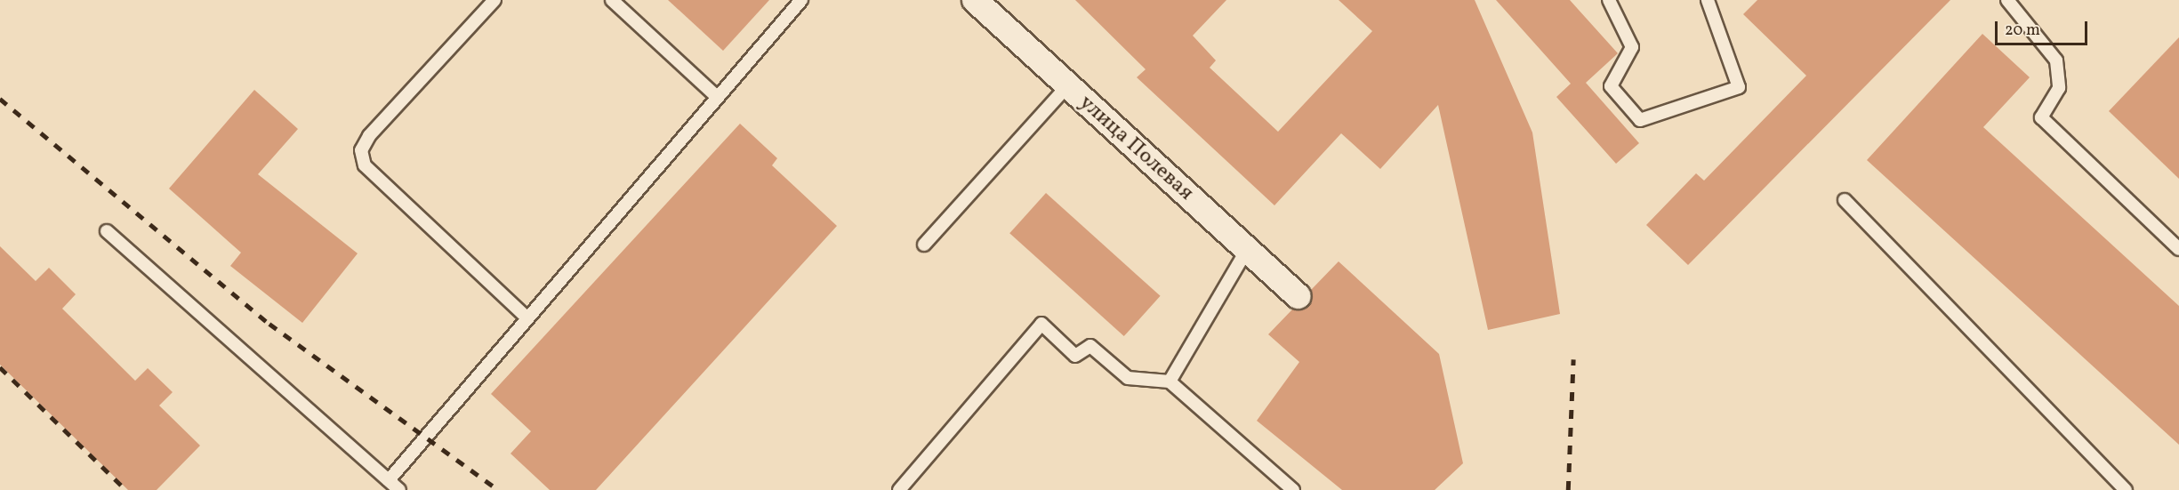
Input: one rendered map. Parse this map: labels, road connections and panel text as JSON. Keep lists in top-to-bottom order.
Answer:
{
  "streets": {
    "street": ["улица Полевая"]
  },
  "scale_bar": "20 m"
}
